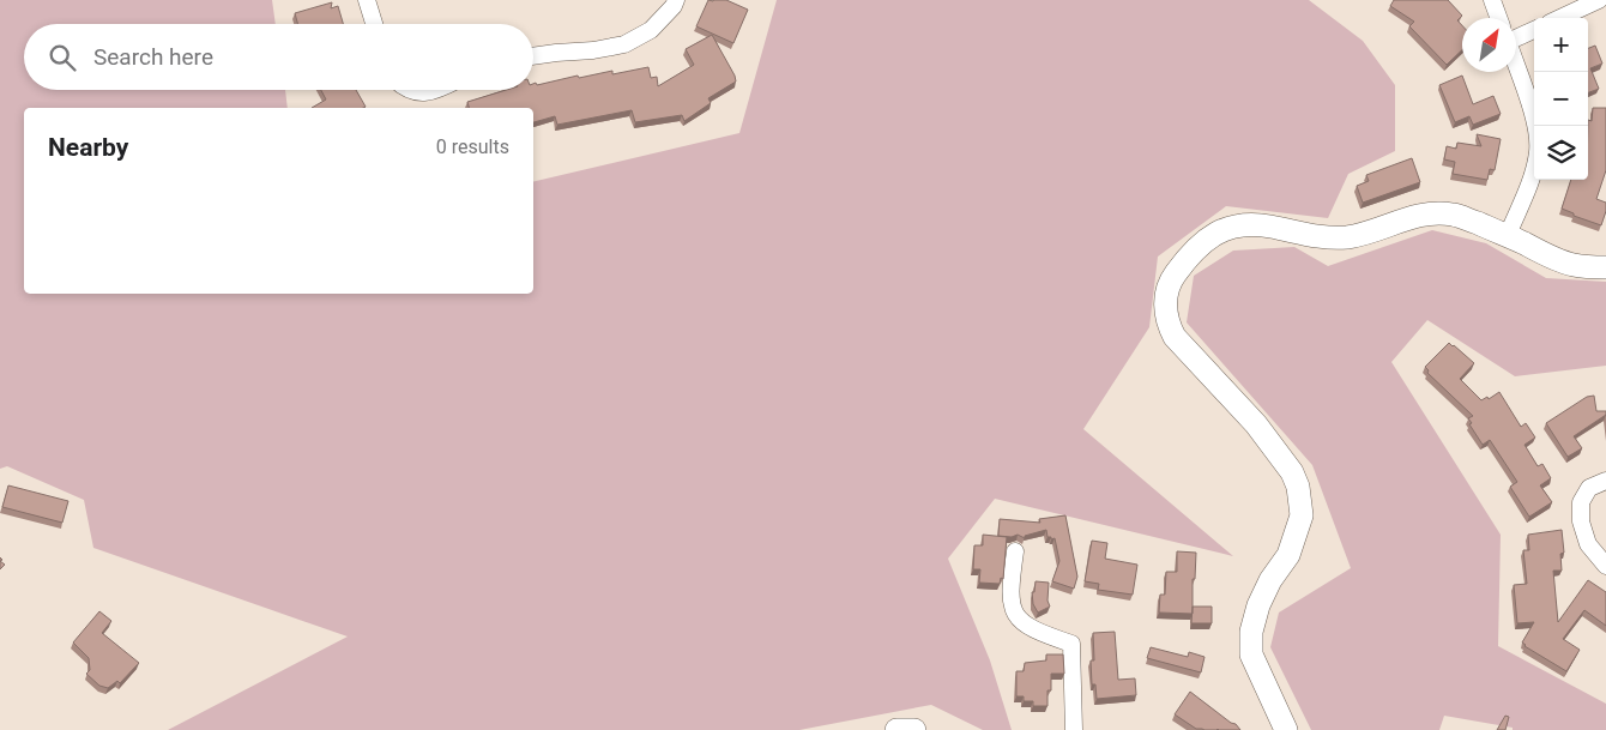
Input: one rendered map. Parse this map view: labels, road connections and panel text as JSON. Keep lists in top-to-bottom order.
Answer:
{
  "north": "top right",
  "page": {
    "map_buttons": ["+", "−"],
    "search": "Search here",
    "heading": ["Nearby", "0 results"]
  }
}
